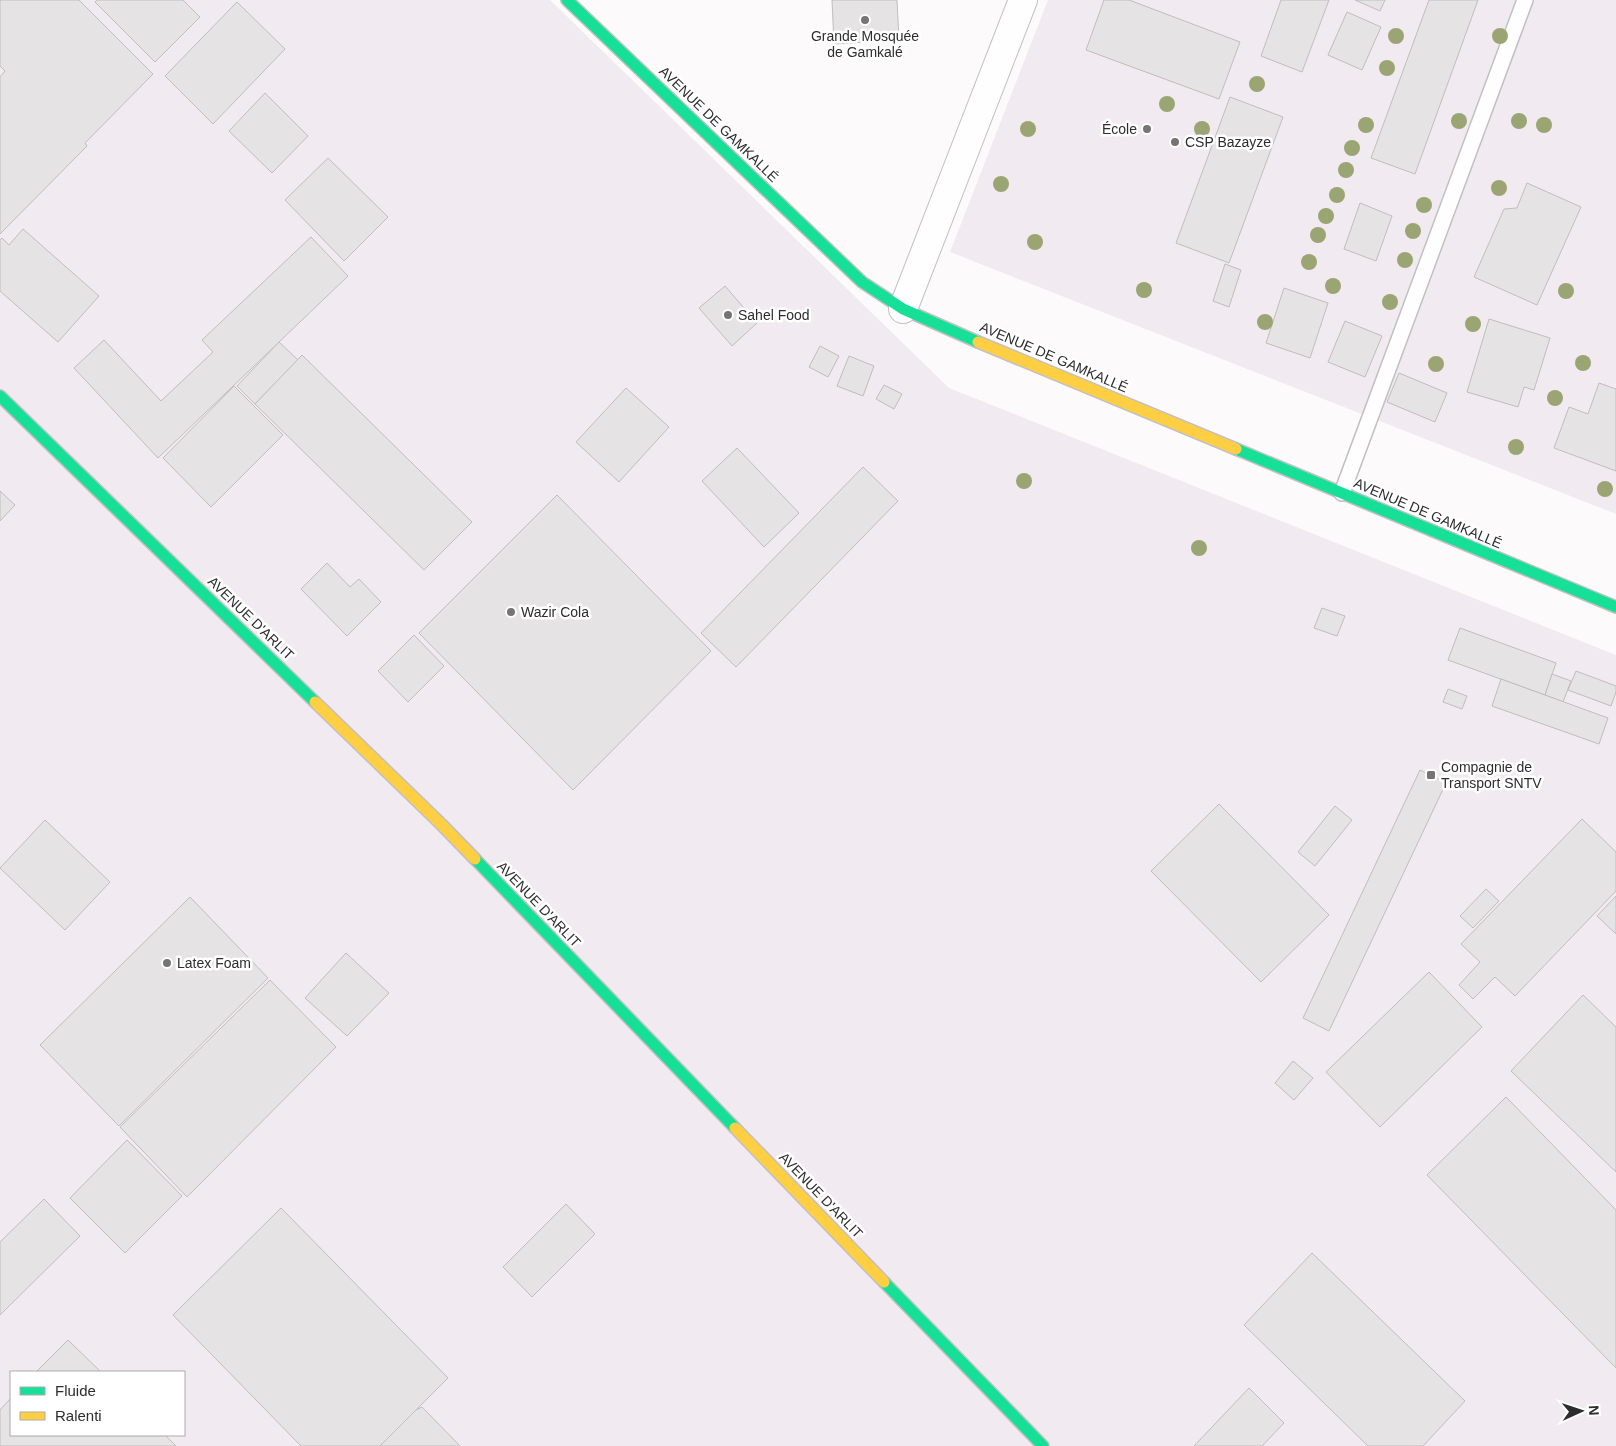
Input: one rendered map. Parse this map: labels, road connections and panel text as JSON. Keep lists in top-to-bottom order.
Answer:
{
  "streets": {
    "street": ["AVENUE DE GAMKALLÉ", "AVENUE D'ARLIT"]
  },
  "places": {
    "other": [
      "Grande Mosquée de Gamkalé",
      "École",
      "CSP Bazayze",
      "Sahel Food",
      "Wazir Cola",
      "Latex Foam"
    ],
    "transit": ["Compagnie de Transport SNTV"]
  },
  "legend": ["Fluide", "Ralenti"],
  "north": "right"
}
